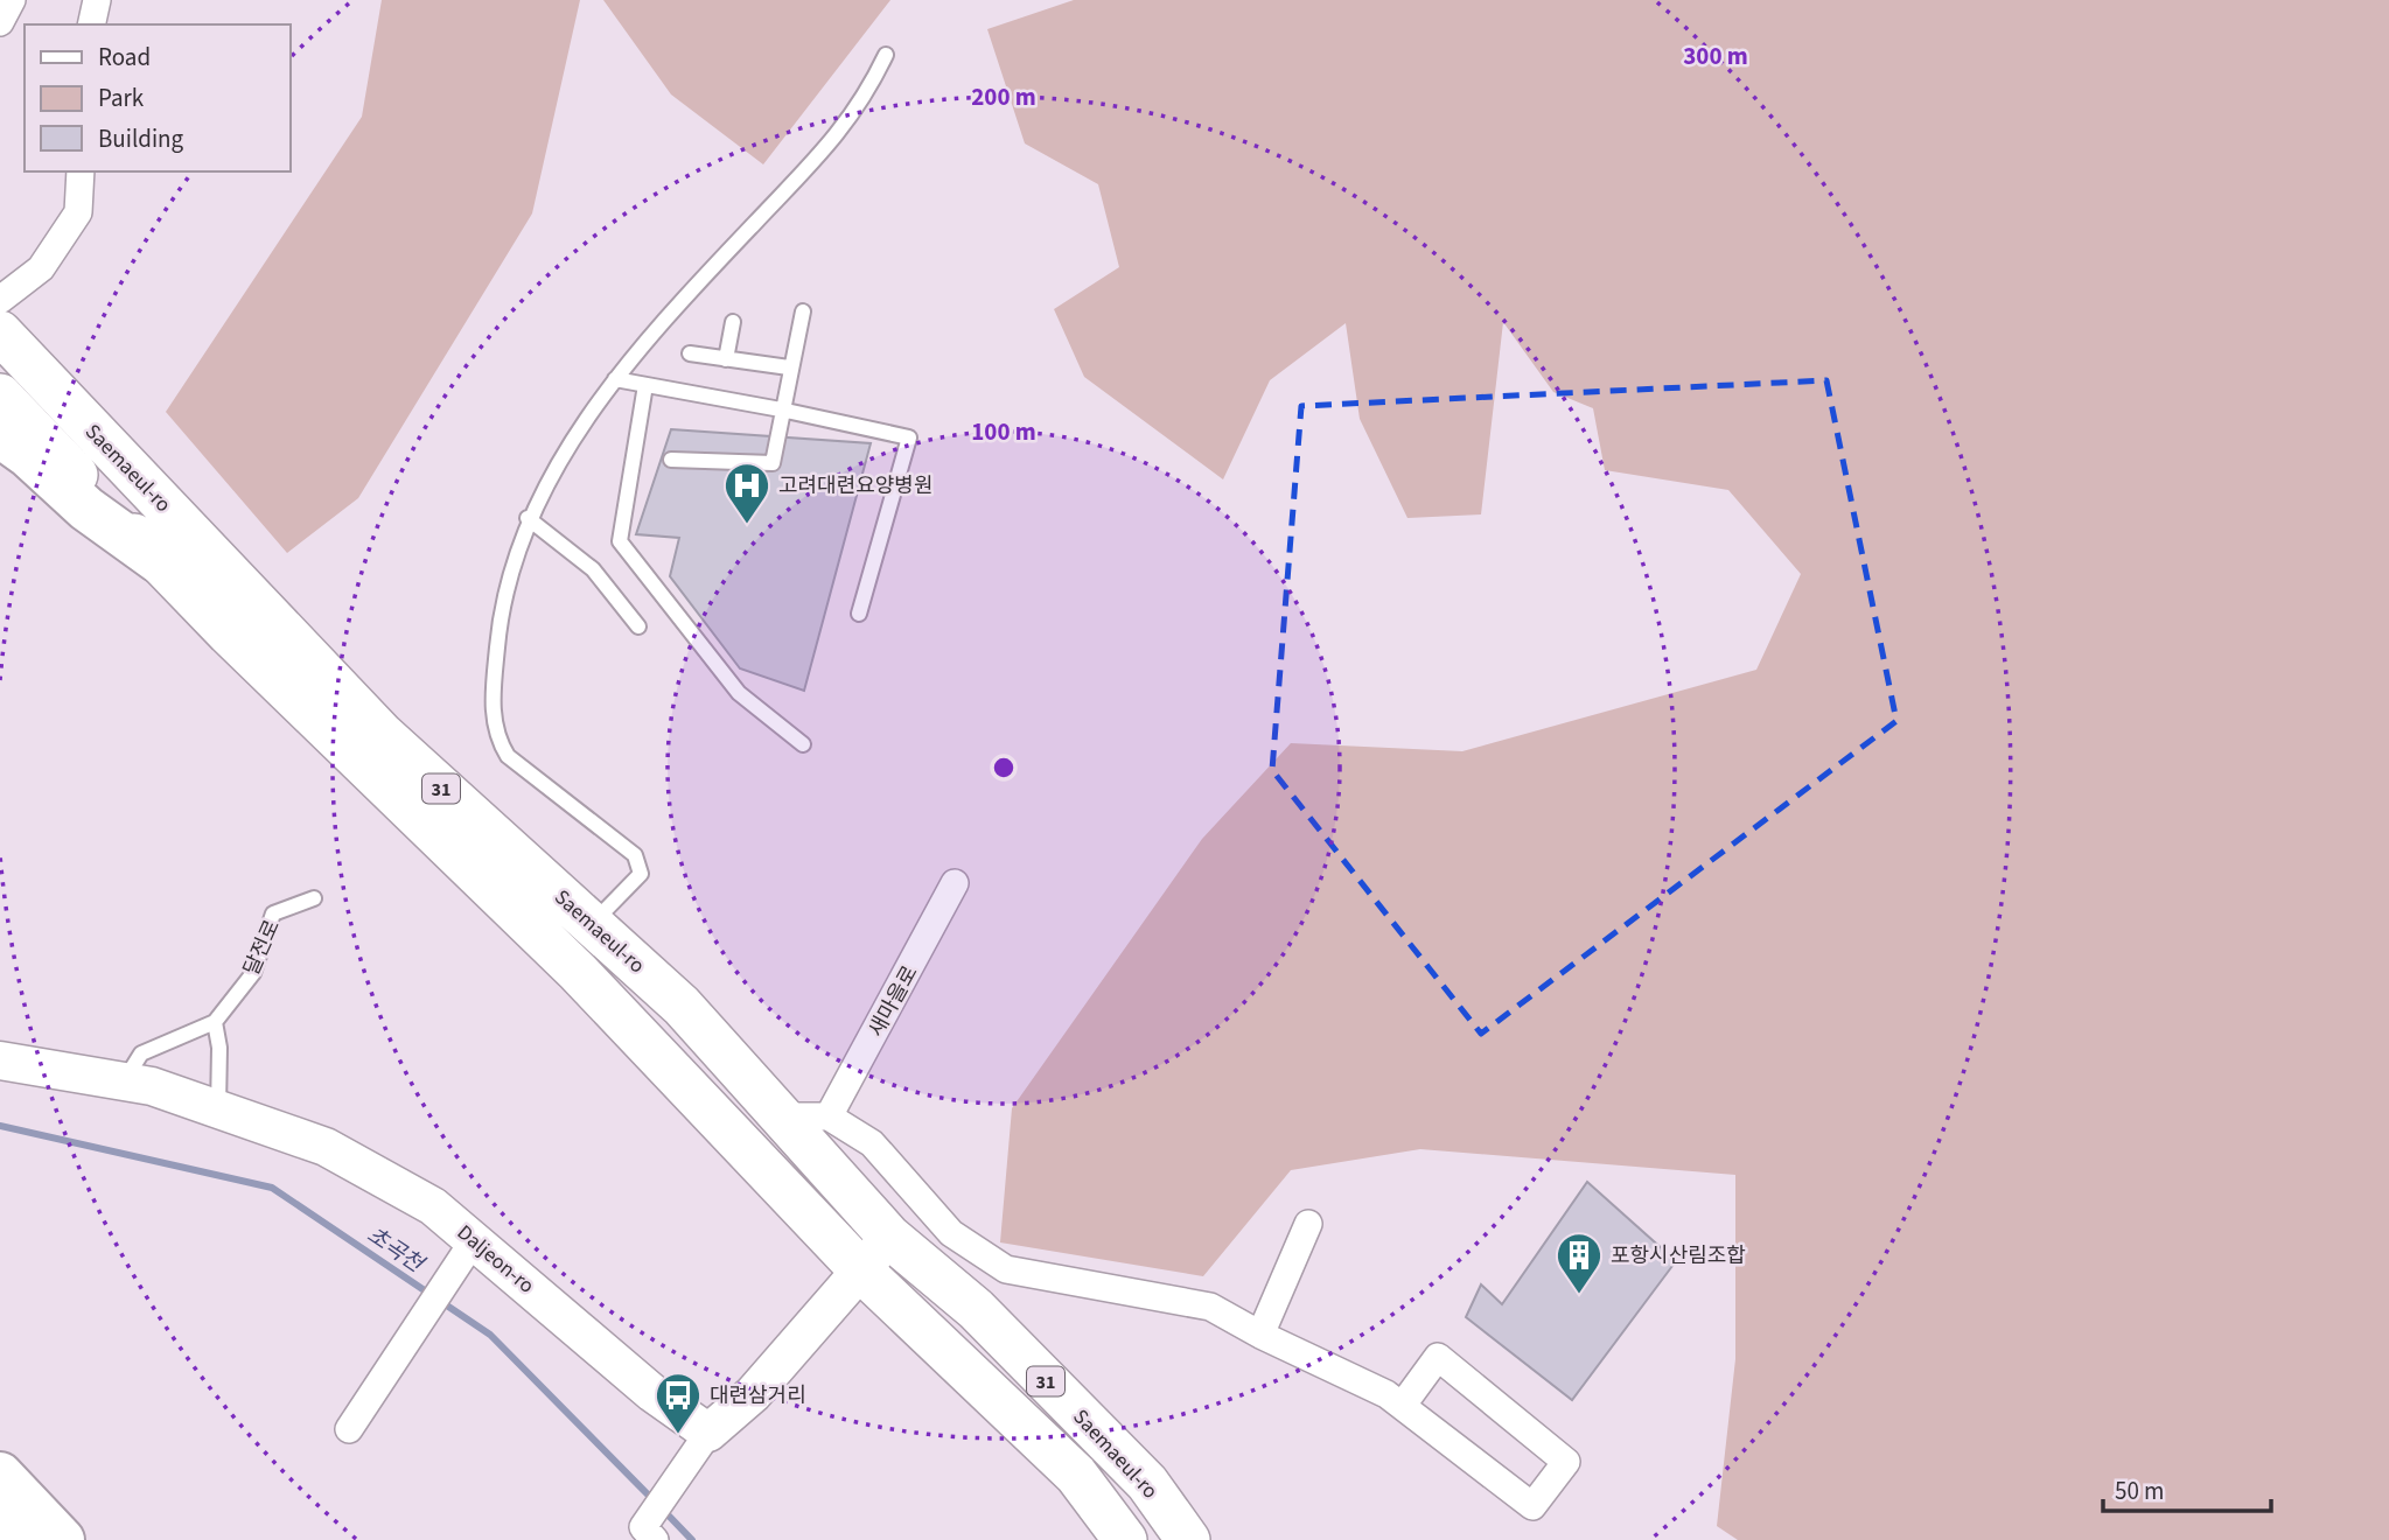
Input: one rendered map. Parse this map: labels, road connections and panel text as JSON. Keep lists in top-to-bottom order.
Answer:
{
  "streets": {
    "main road": ["Saemaeul-ro", "31"],
    "street": ["새마을로", "Daljeon-ro"],
    "lane": ["달전로"]
  },
  "water": ["초곡천"],
  "places": {
    "hospital": ["고려대련요양병원"],
    "building": ["포항시산림조합"],
    "bus stop": ["대련삼거리"]
  },
  "legend": ["Road", "Park", "Building"],
  "scale_bar": "50 m",
  "rings": ["300 m", "200 m", "100 m"]
}
